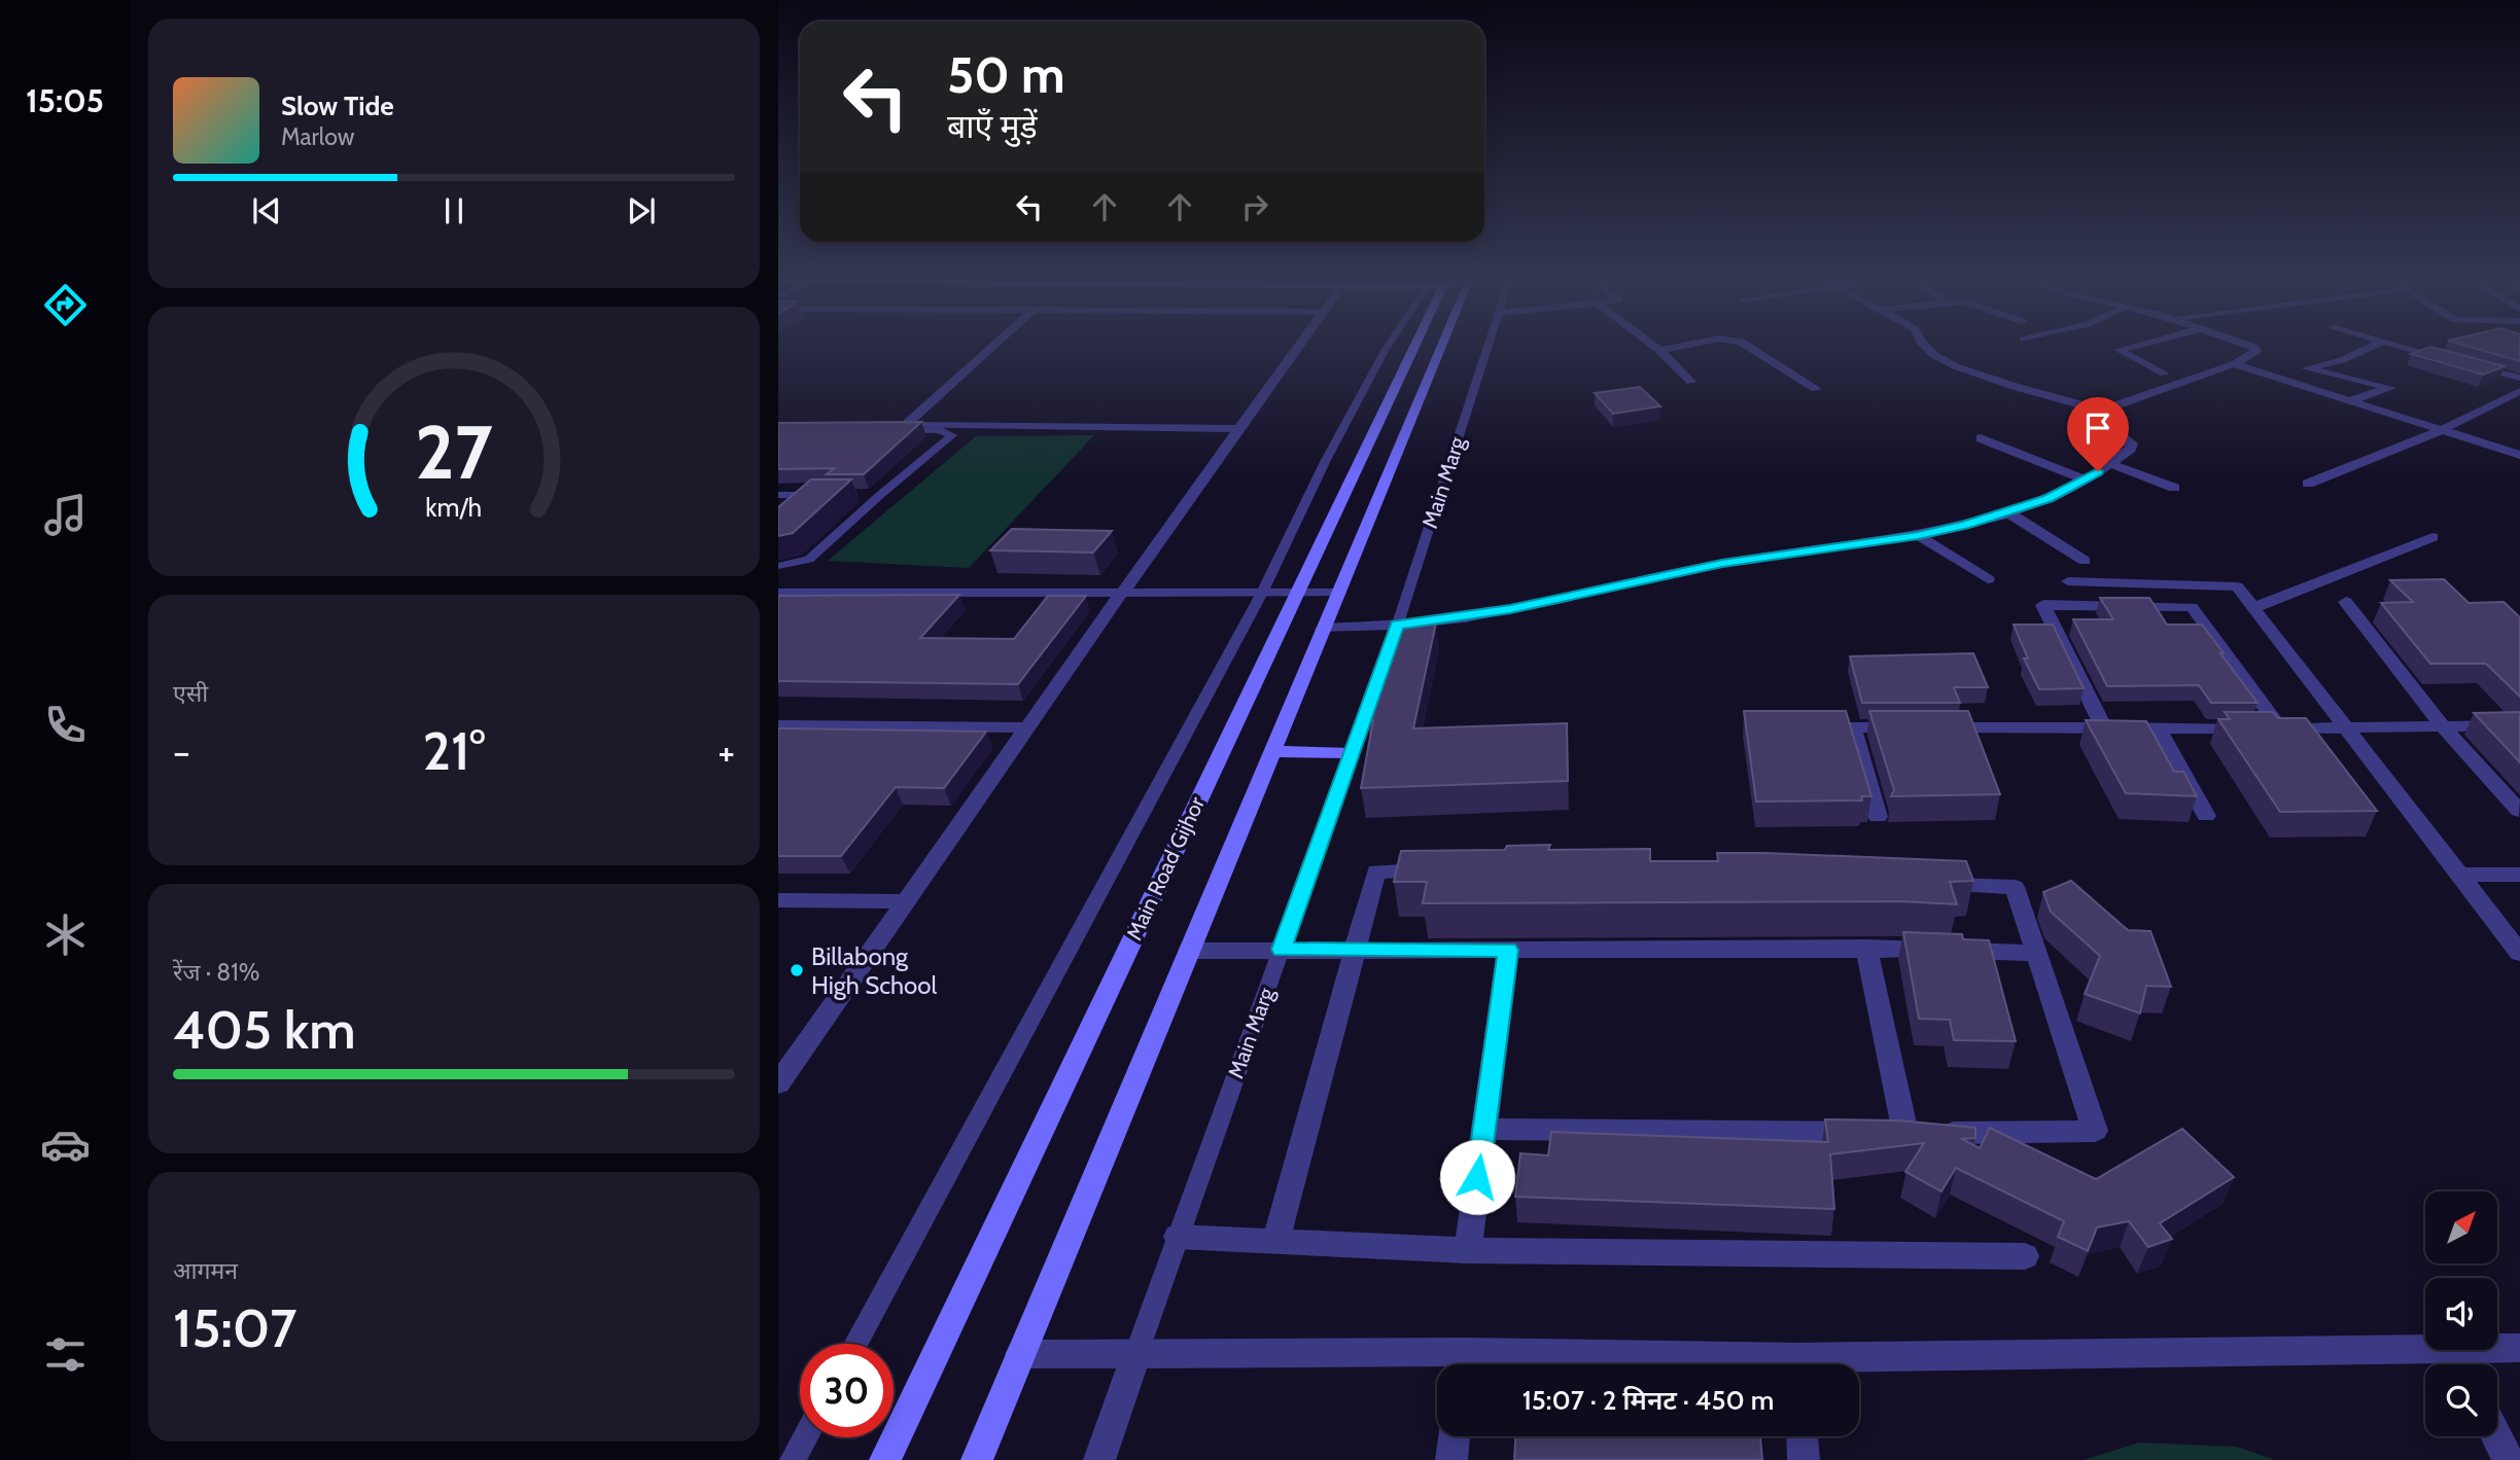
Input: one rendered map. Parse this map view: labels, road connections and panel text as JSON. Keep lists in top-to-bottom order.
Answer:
{
  "streets": {
    "street": ["Main Marg", "Main Road Gijhor"]
  },
  "places": ["Billabong High School"],
  "north": "top right",
  "page": {
    "tabs": "15:05",
    "turn": ["50 m", "बाएँ मुड़ें"],
    "song": ["Slow Tide", "Marlow"],
    "tile": [
      "एसी",
      ["रेंज · 81%", "405 km"],
      ["आगमन", "15:07"]
    ],
    "heat": ["−", "21°", "+"],
    "limit": "30",
    "trip": "15:07 · 2 मिनट · 450 m",
    "gauge": ["27", "km/h"]
  }
}
